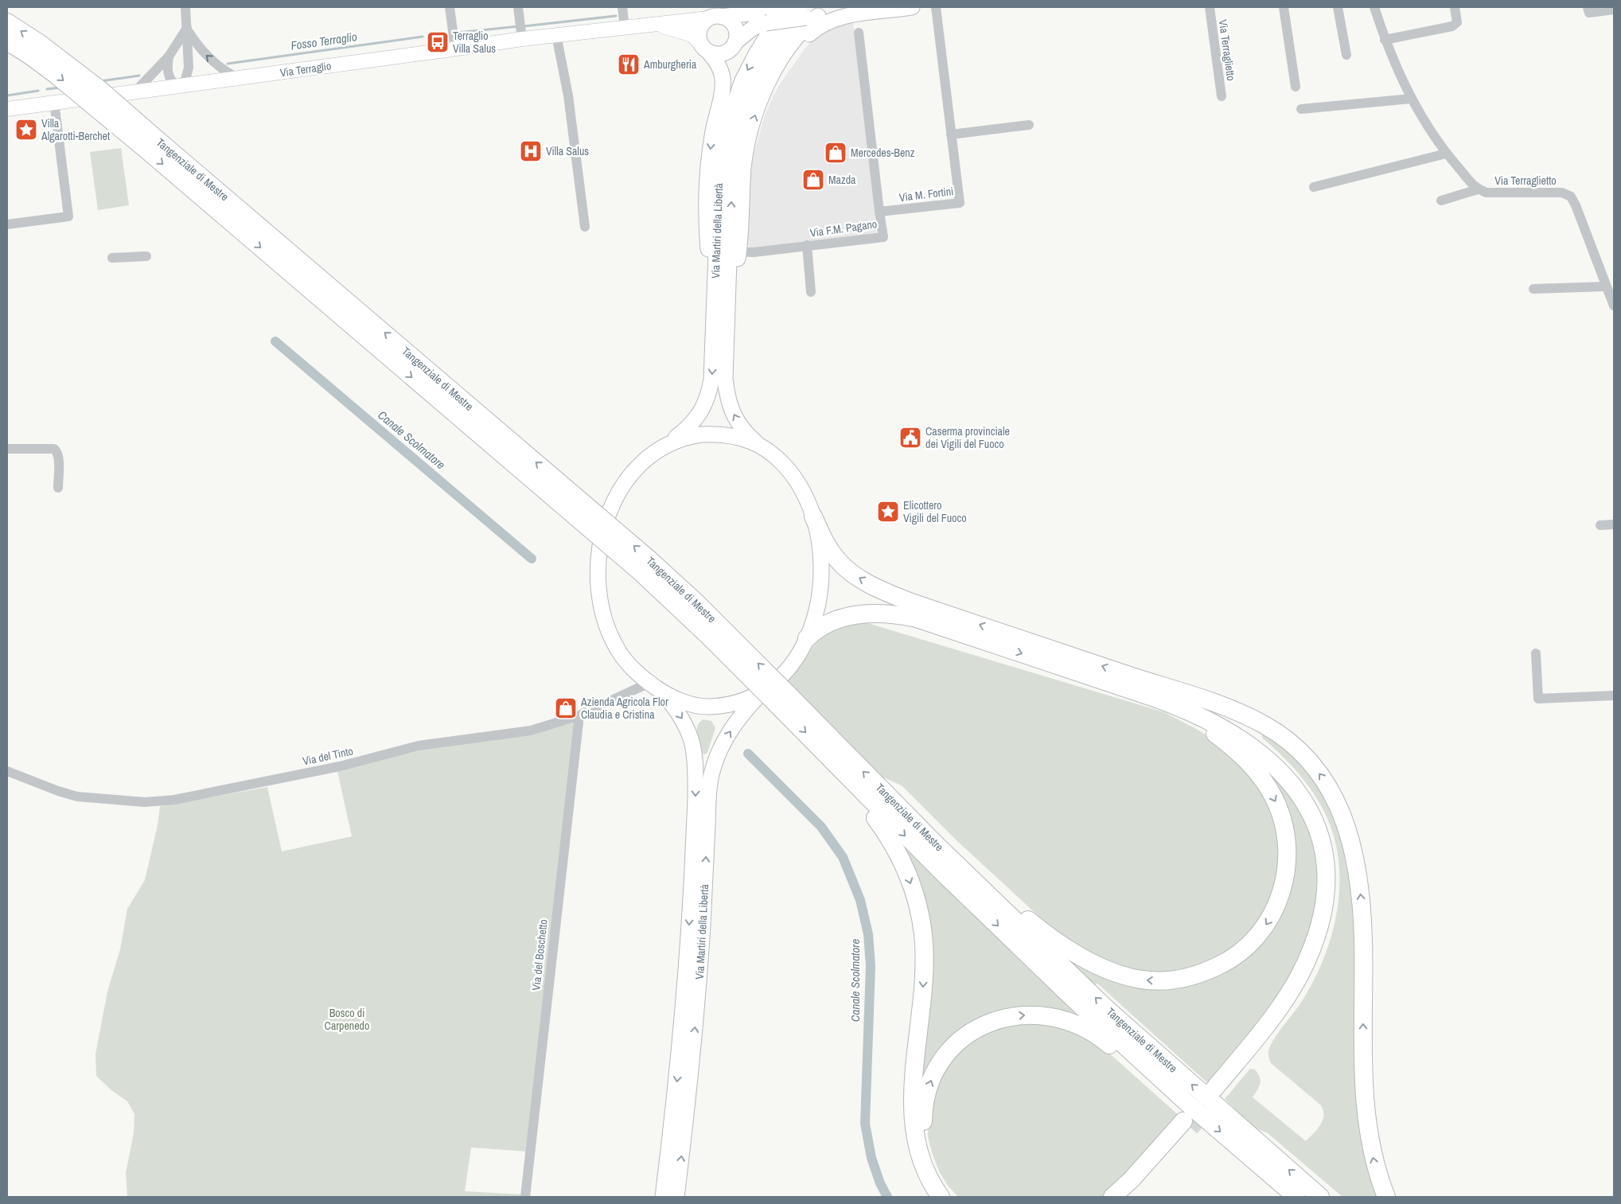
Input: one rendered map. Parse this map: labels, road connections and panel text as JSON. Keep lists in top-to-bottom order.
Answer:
{
  "streets": {
    "highway": ["Tangenziale di Mestre"],
    "main road": ["Via Terraglio", "Via Martiri della Libertà"],
    "street": [
      "Via Terraglietto",
      "Via M. Fortini",
      "Via F.M. Pagano",
      "Via del Tinto",
      "Via del Boschetto"
    ]
  },
  "crossings": [
    ["Via Terraglio", "Via Martiri della Libertà"],
    ["Via M. Fortini", "Via F.M. Pagano"],
    ["Via F.M. Pagano", "Via Martiri della Libertà"],
    ["Via Martiri della Libertà", "Via del Tinto"],
    ["Via del Tinto", "Via del Boschetto"]
  ],
  "water": ["Fosso Terraglio", "Canale Scolmatore"],
  "parks": ["Bosco di Carpenedo"],
  "places": {
    "bus stop": ["Terraglio Villa Salus"],
    "restaurant": ["Amburgheria"],
    "place": ["Villa Algarotti-Berchet", "Elicottero Vigili del Fuoco"],
    "hospital": ["Villa Salus"],
    "shop": ["Mercedes-Benz", "Mazda", "Azienda Agricola Flor Claudia e Cristina"],
    "public building": ["Caserma provinciale dei Vigili del Fuoco"]
  }
}
